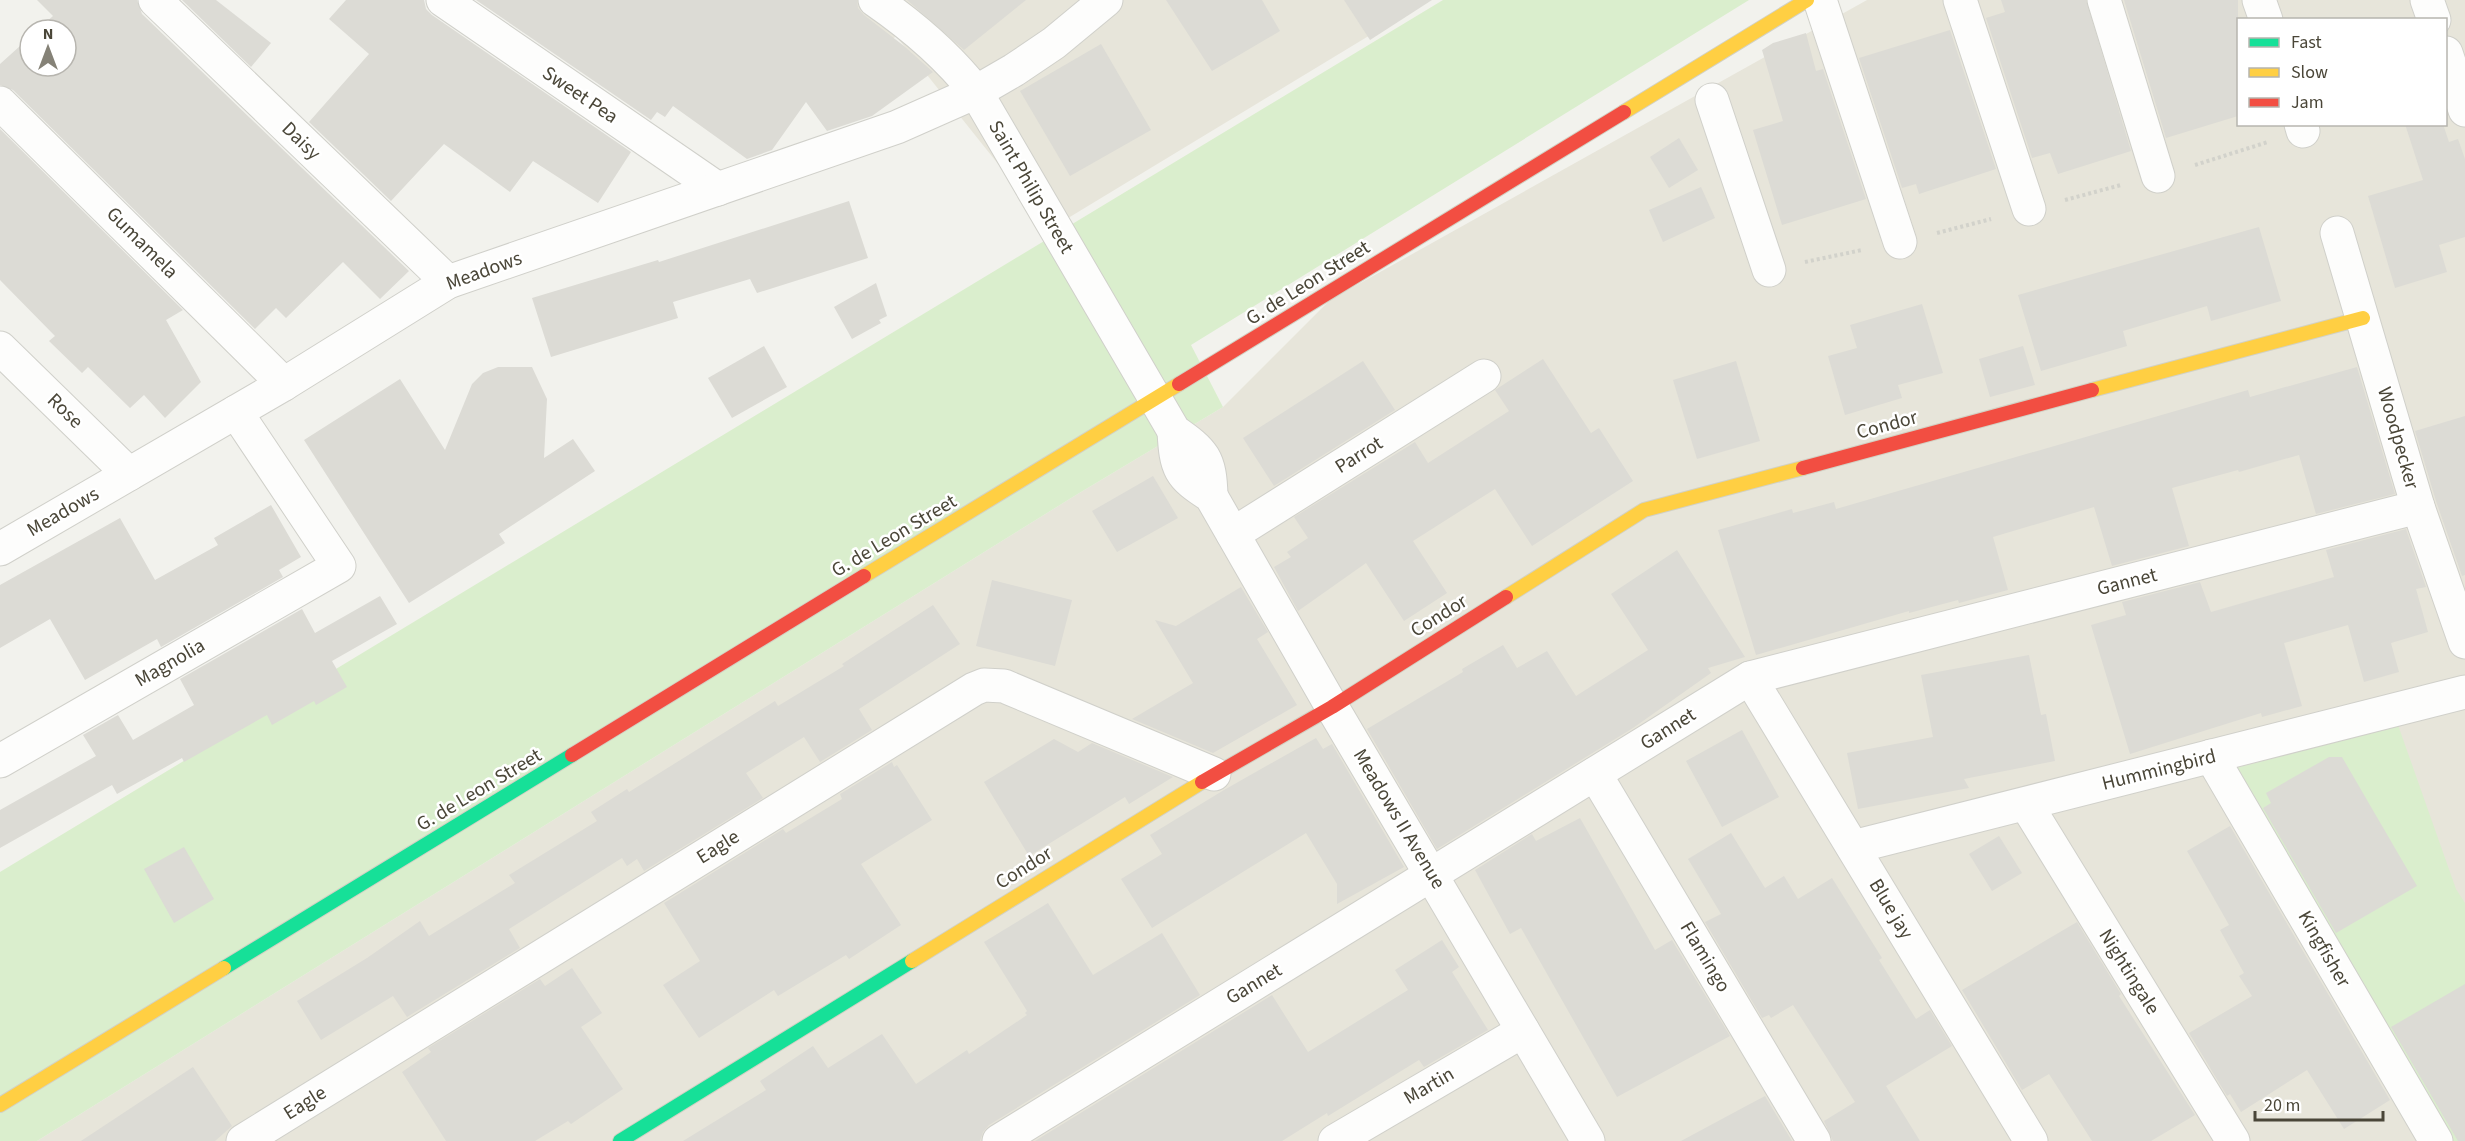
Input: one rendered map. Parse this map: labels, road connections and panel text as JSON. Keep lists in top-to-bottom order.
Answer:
{
  "streets": {
    "street": [
      "Sweet Pea",
      "Daisy",
      "Saint Philip Street",
      "Gumamela",
      "Meadows",
      "G. de Leon Street",
      "Rose",
      "Condor",
      "Woodpecker",
      "Parrot",
      "Gannet",
      "Magnolia",
      "Hummingbird",
      "Meadows II Avenue",
      "Eagle",
      "Blue jay",
      "Kingfisher",
      "Flamingo",
      "Nightingale",
      "Martin"
    ]
  },
  "crossings": [
    ["Sweet Pea", "Meadows"],
    ["Daisy", "Meadows"],
    ["Saint Philip Street", "Meadows"],
    ["Saint Philip Street", "G. de Leon Street"],
    ["Saint Philip Street", "Meadows II Avenue"],
    ["Gumamela", "Meadows"],
    ["Meadows", "Rose"],
    ["Meadows", "Magnolia"],
    ["G. de Leon Street", "Meadows II Avenue"],
    ["Condor", "Woodpecker"],
    ["Condor", "Meadows II Avenue"],
    ["Condor", "Eagle"],
    ["Woodpecker", "Gannet"],
    ["Parrot", "Meadows II Avenue"],
    ["Gannet", "Meadows II Avenue"],
    ["Gannet", "Blue jay"],
    ["Gannet", "Flamingo"],
    ["Hummingbird", "Blue jay"],
    ["Hummingbird", "Kingfisher"],
    ["Hummingbird", "Nightingale"],
    ["Meadows II Avenue", "Martin"]
  ],
  "legend": ["Fast", "Slow", "Jam"],
  "scale_bar": "20 m",
  "north": "top"
}
